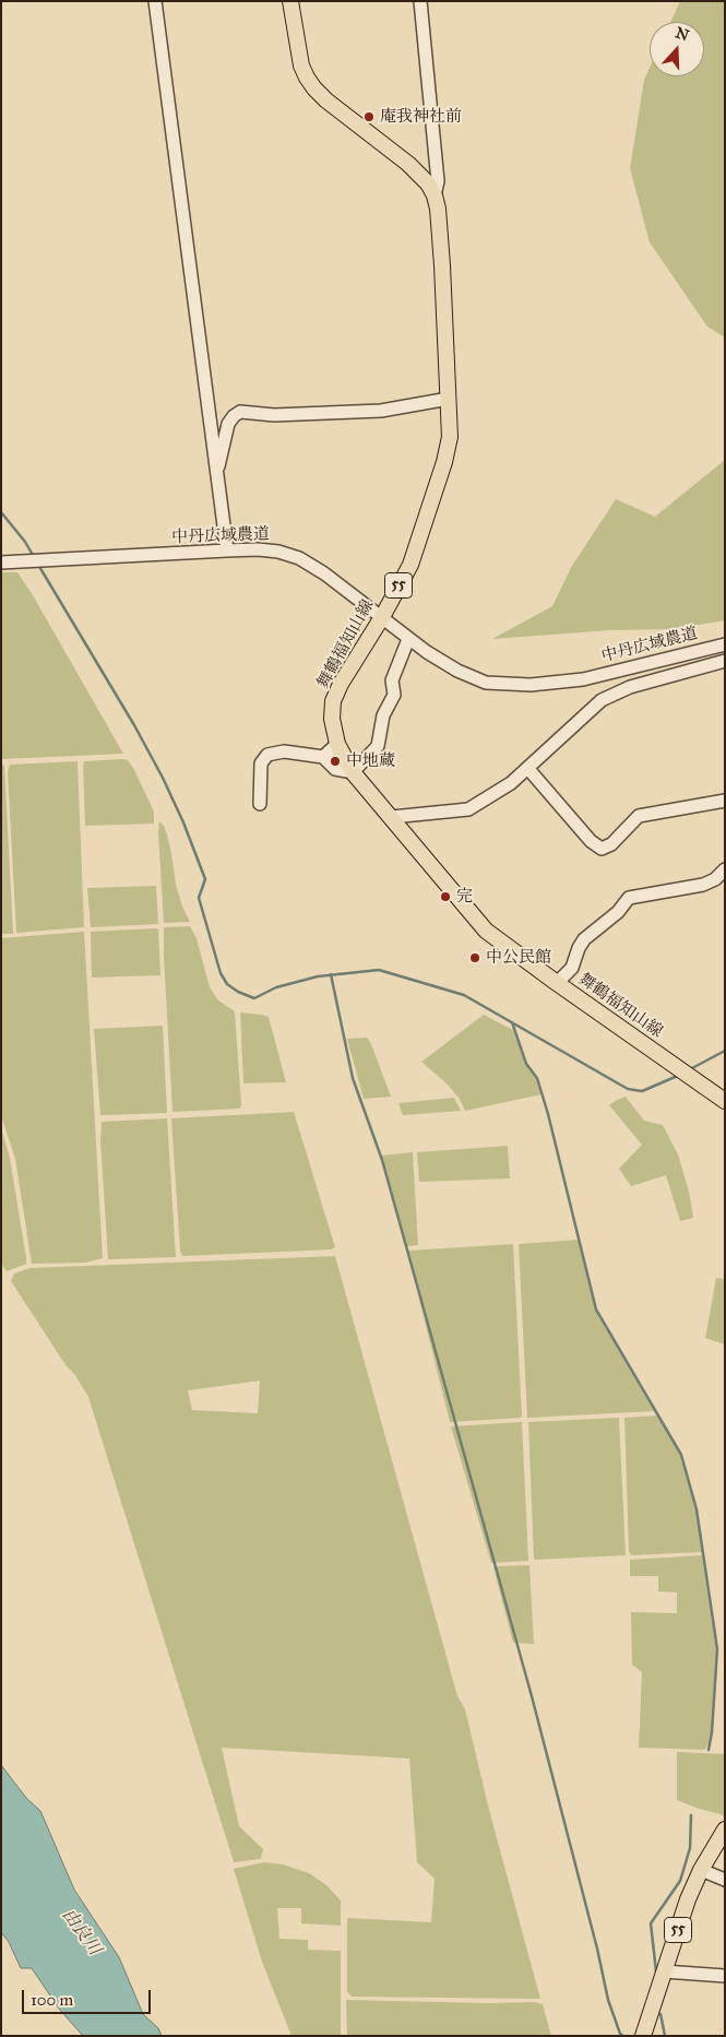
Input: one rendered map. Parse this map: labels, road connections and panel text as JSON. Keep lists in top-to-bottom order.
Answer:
{
  "streets": {
    "main road": ["55", "舞鶴福知山線"],
    "street": ["中丹広域農道"]
  },
  "crossings": [
    ["中丹広域農道", "舞鶴福知山線"]
  ],
  "water": ["由良川"],
  "places": [
    "庵我神社前",
    "中地蔵",
    "完",
    "中公民館"
  ],
  "scale_bar": "100 m",
  "north": "top"
}
